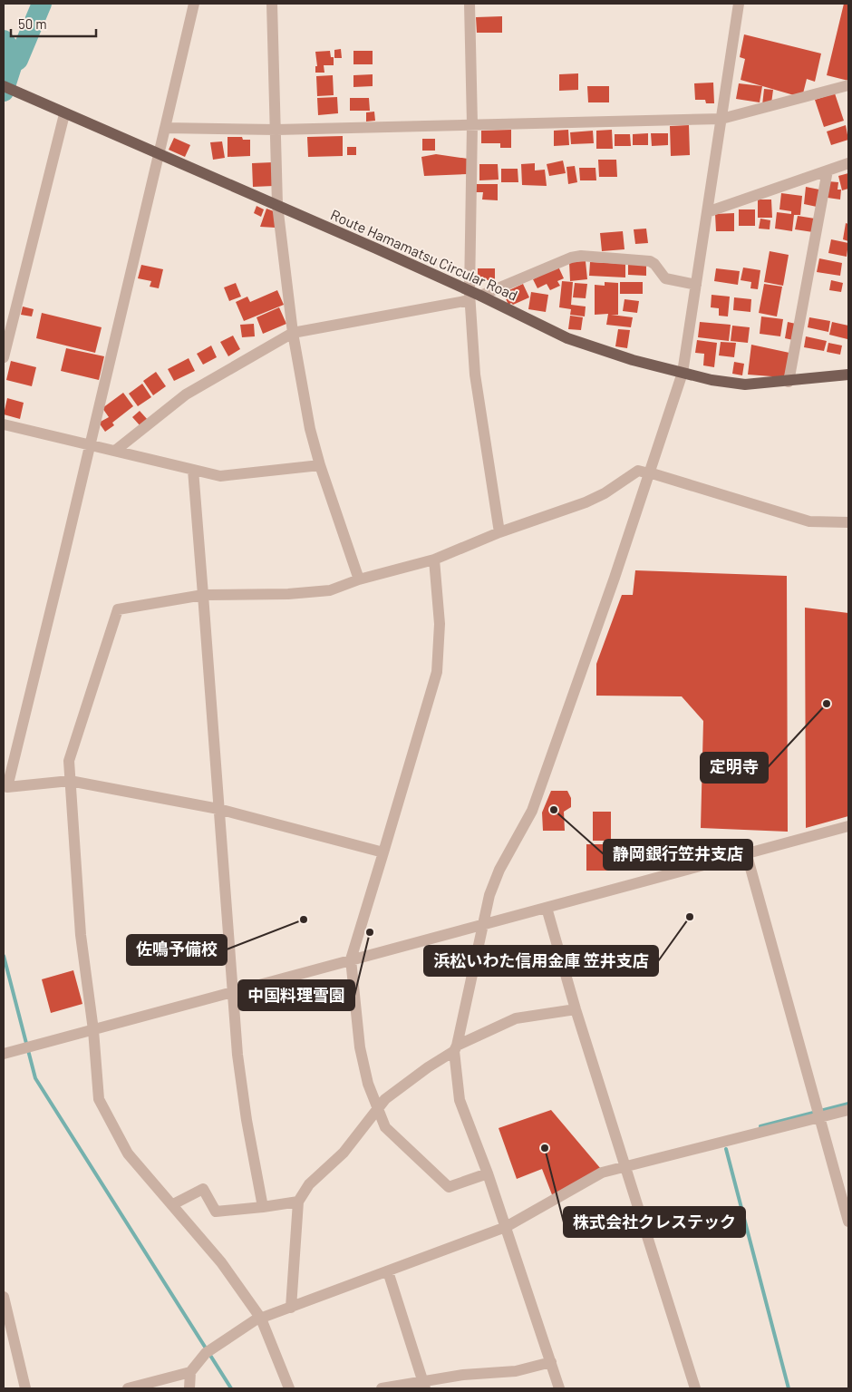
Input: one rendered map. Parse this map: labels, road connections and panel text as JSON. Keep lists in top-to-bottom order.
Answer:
{
  "streets": {
    "main road": ["Route Hamamatsu Circular Road"]
  },
  "places": [
    "定明寺",
    "静岡銀行笠井支店",
    "浜松いわた信用金庫 笠井支店",
    "佐鳴予備校",
    "中国料理雪園",
    "株式会社クレステック"
  ],
  "scale_bar": "50 m"
}
